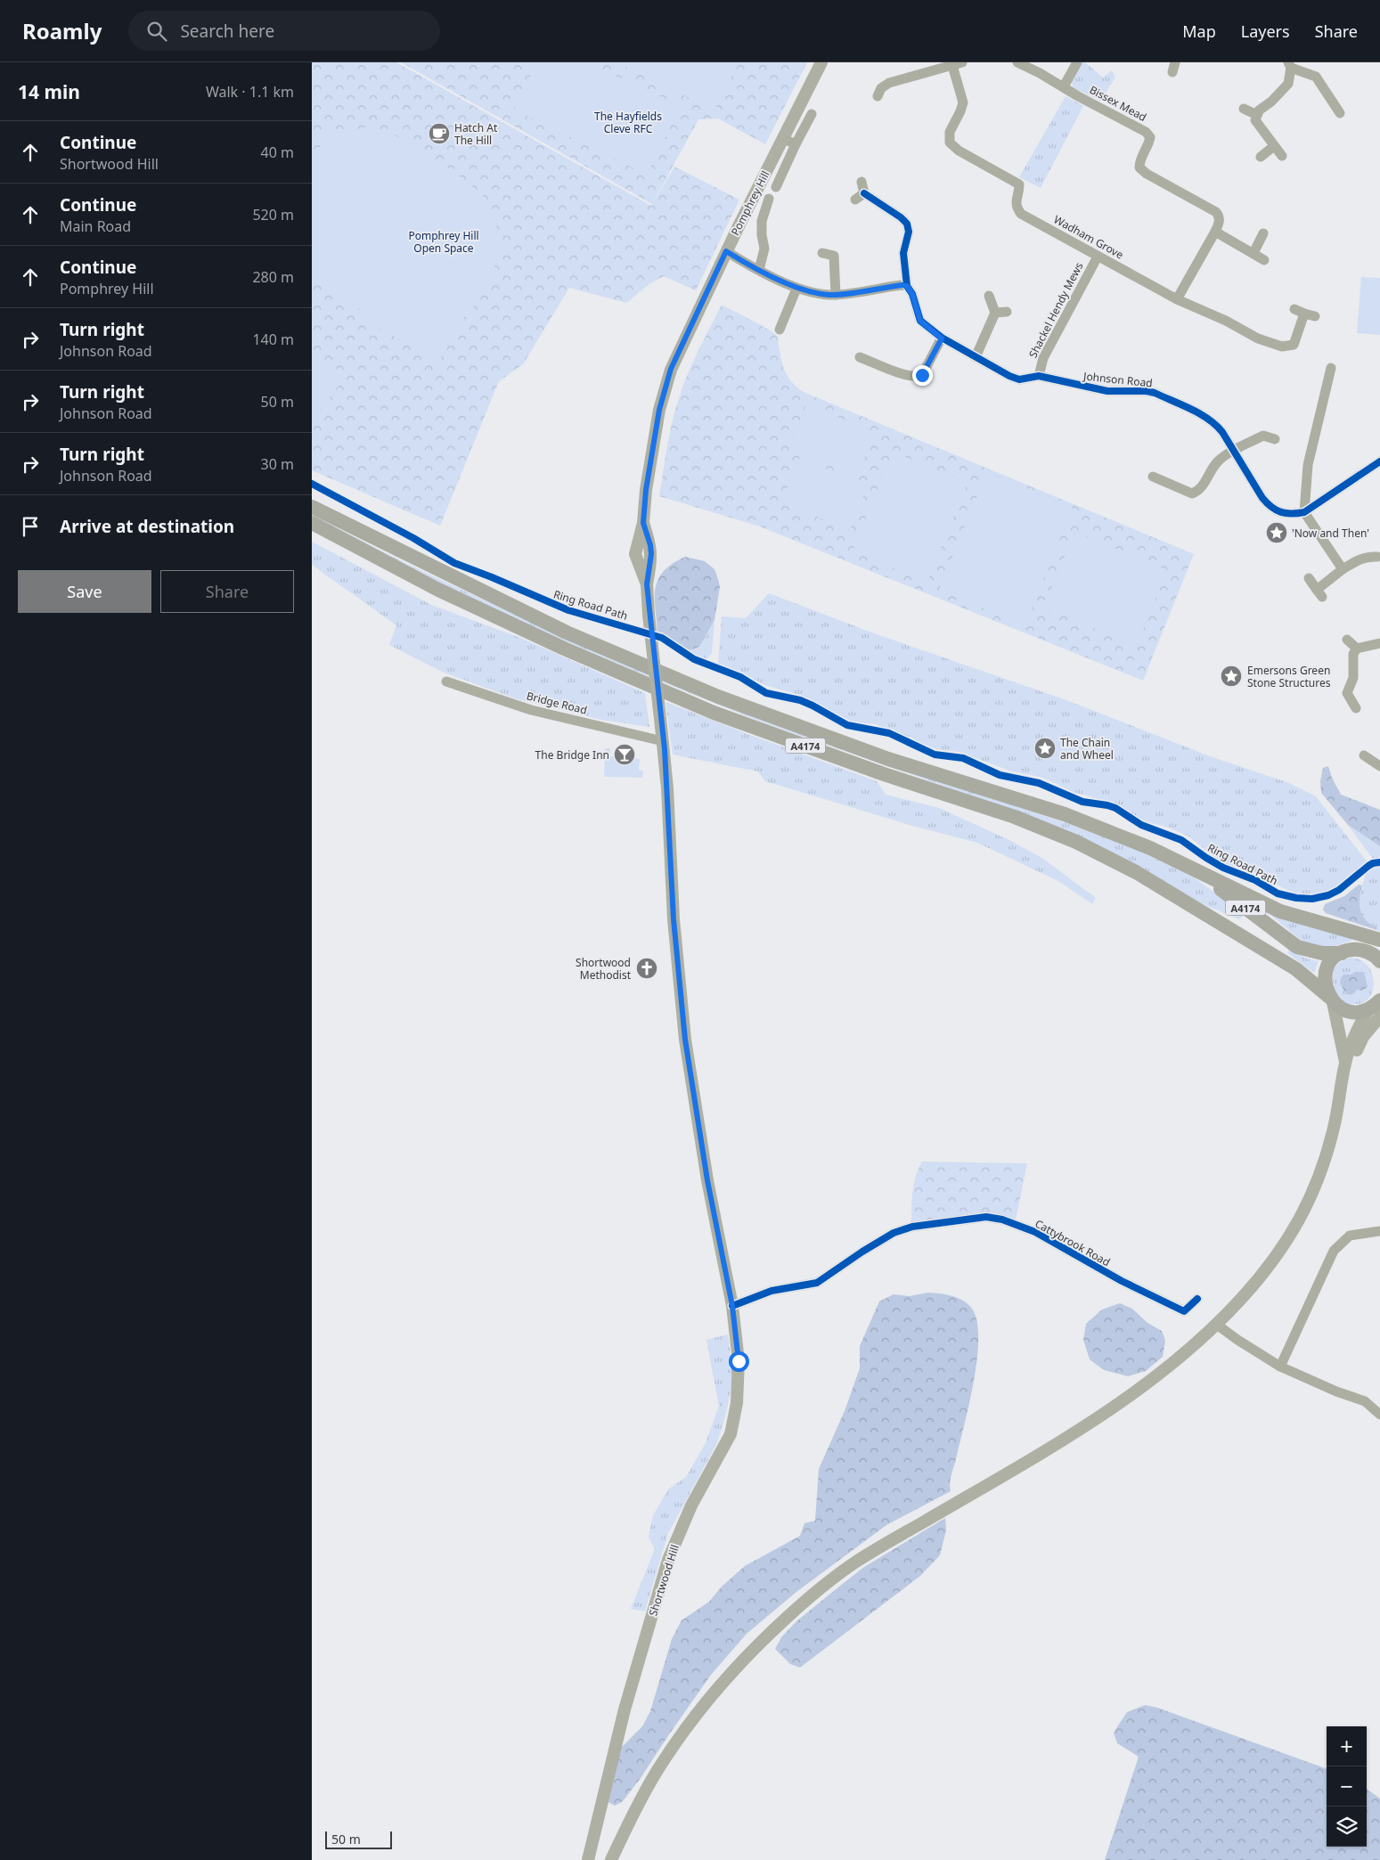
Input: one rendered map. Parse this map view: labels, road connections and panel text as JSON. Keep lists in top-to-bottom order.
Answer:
{
  "streets": {
    "highway": ["A4174"],
    "main road": ["Pomphrey Hill", "Shortwood Hill"],
    "street": [
      "Bissex Mead",
      "Wadham Grove",
      "Shackel Hendy Mews",
      "Johnson Road",
      "Bridge Road",
      "Cattybrook Road"
    ],
    "cycle path": ["Ring Road Path"]
  },
  "crossings": [
    ["Bissex Mead", "Wadham Grove"],
    ["Pomphrey Hill", "Bridge Road"],
    ["Pomphrey Hill", "Shortwood Hill"],
    ["Wadham Grove", "Shackel Hendy Mews"],
    ["Shackel Hendy Mews", "Johnson Road"],
    ["Bridge Road", "Shortwood Hill"],
    ["Cattybrook Road", "Shortwood Hill"]
  ],
  "parks": ["The Hayfields Cleve RFC", "Pomphrey Hill Open Space"],
  "places": {
    "cafe": ["Hatch At The Hill"],
    "place": ["'Now and Then'", "Emersons Green Stone Structures", "The Chain and Wheel"],
    "bar": ["The Bridge Inn"],
    "church": ["Shortwood Methodist"]
  },
  "scale_bar": "50 m",
  "page": {
    "header": "Roamly",
    "search": "Search here",
    "nav": ["Map", "Layers", "Share"],
    "heading": ["14 min", "Walk · 1.1 km"],
    "list": [
      ["Continue", "Shortwood Hill", "40 m"],
      ["Continue", "Main Road", "520 m"],
      ["Continue", "Pomphrey Hill", "280 m"],
      ["Turn right", "Johnson Road", "140 m"],
      ["Turn right", "Johnson Road", "50 m"],
      ["Turn right", "Johnson Road", "30 m"],
      "Arrive at destination"
    ],
    "buttons": ["Save", "Share"],
    "map_buttons": ["+", "−"],
    "scale": "50 m"
  }
}
